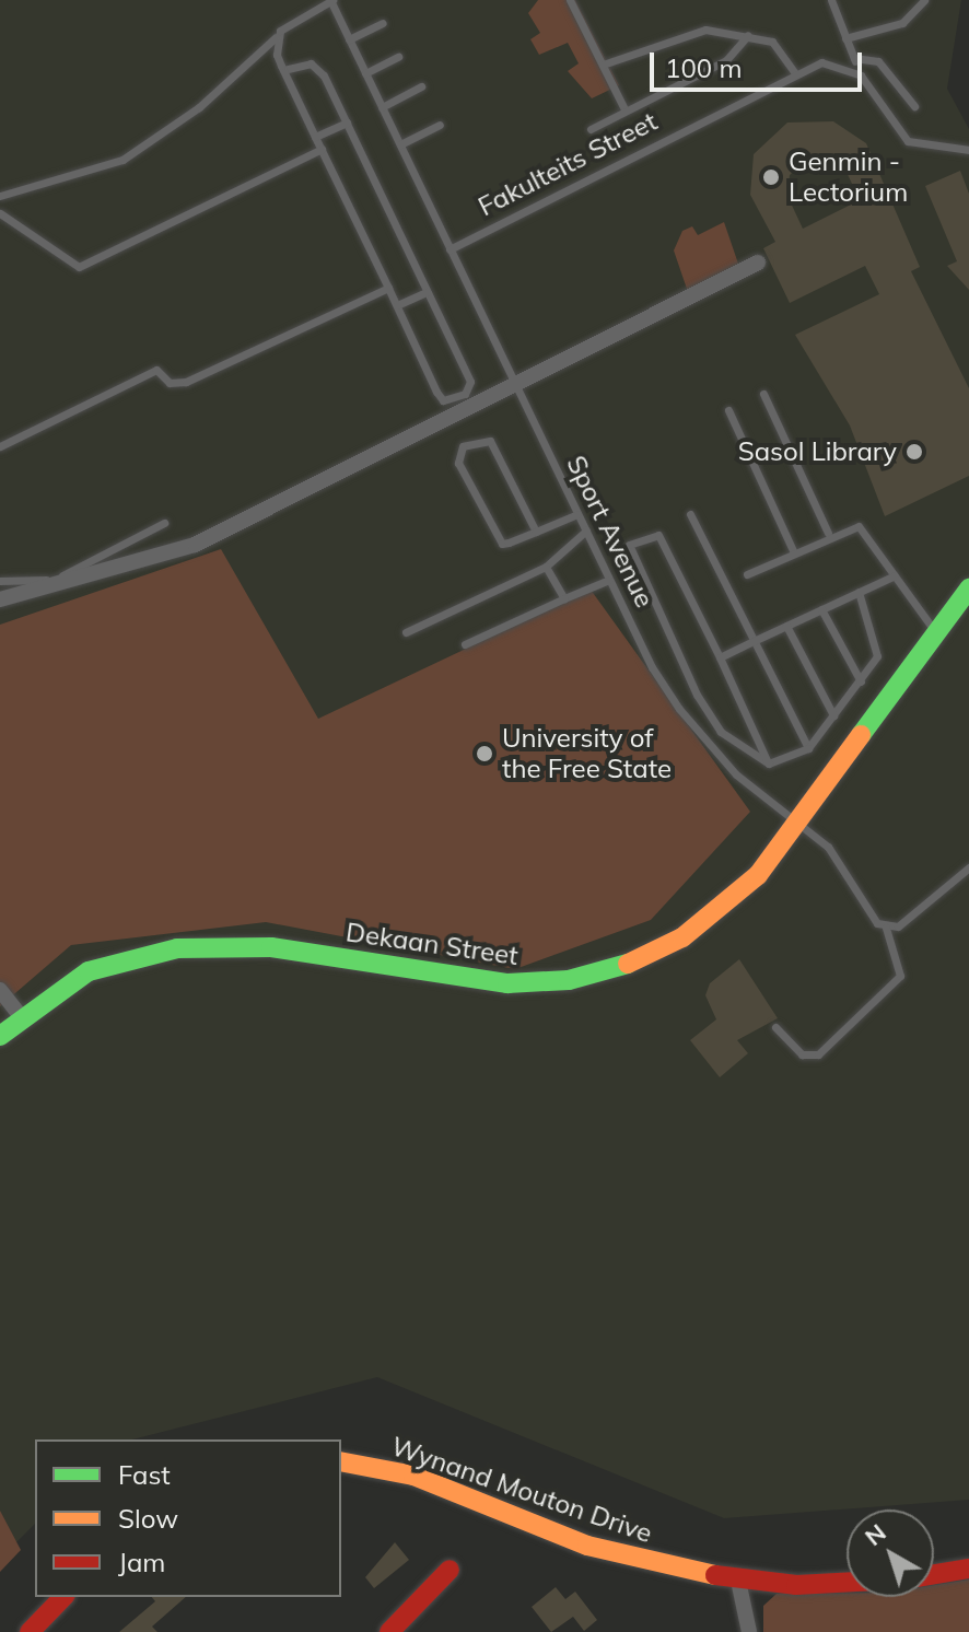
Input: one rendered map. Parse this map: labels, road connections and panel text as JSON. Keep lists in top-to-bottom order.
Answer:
{
  "streets": {
    "street": ["Dekaan Street", "Wynand Mouton Drive"],
    "lane": ["Fakulteits Street", "Sport Avenue"]
  },
  "crossings": [
    ["Fakulteits Street", "Sport Avenue"],
    ["Sport Avenue", "Dekaan Street"]
  ],
  "places": ["Genmin - Lectorium", "Sasol Library", "University of the Free State"],
  "legend": ["Fast", "Slow", "Jam"],
  "scale_bar": "100 m",
  "north": "top left"
}
